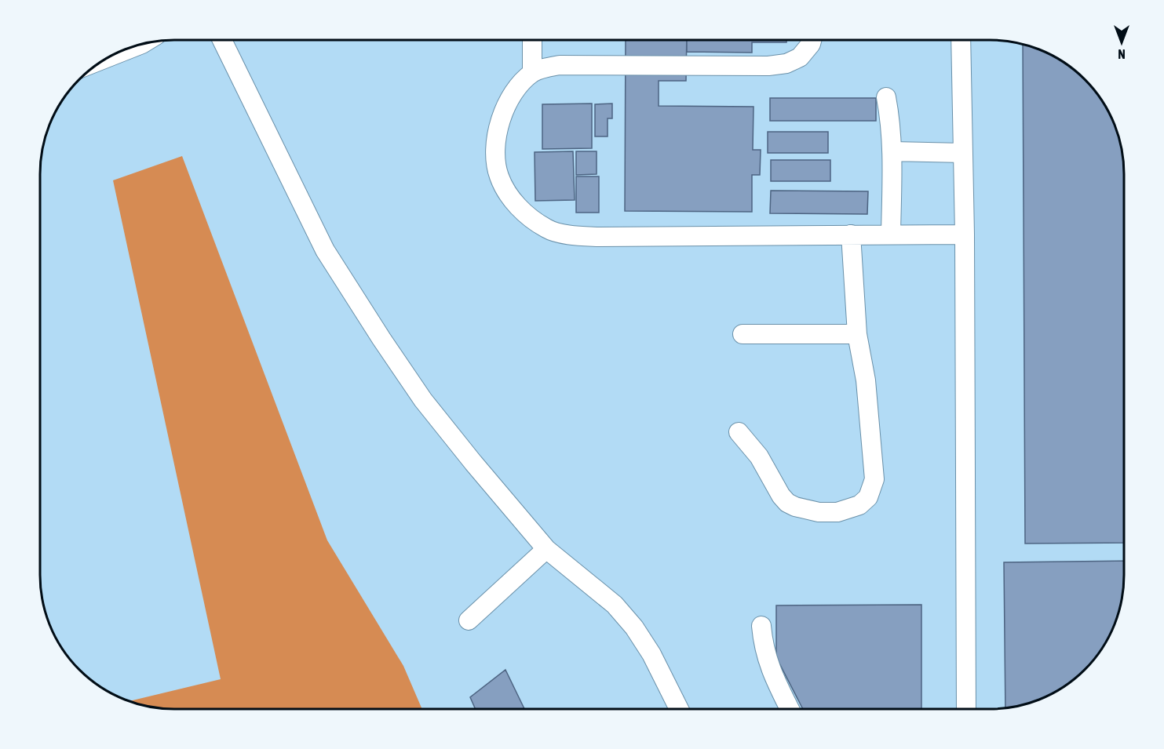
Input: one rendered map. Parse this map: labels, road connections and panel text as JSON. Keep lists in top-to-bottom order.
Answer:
{
  "north": "bottom"
}
